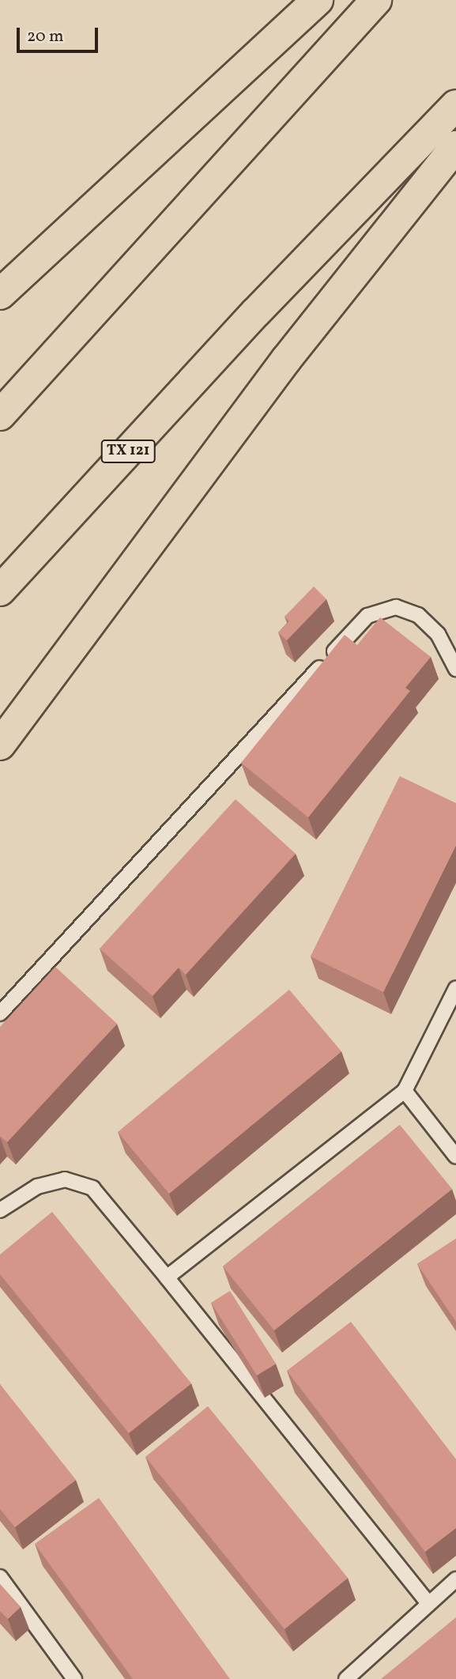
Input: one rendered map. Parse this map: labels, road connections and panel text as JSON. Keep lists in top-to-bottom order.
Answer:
{
  "streets": {
    "highway": ["TX 121"]
  },
  "scale_bar": "20 m"
}
